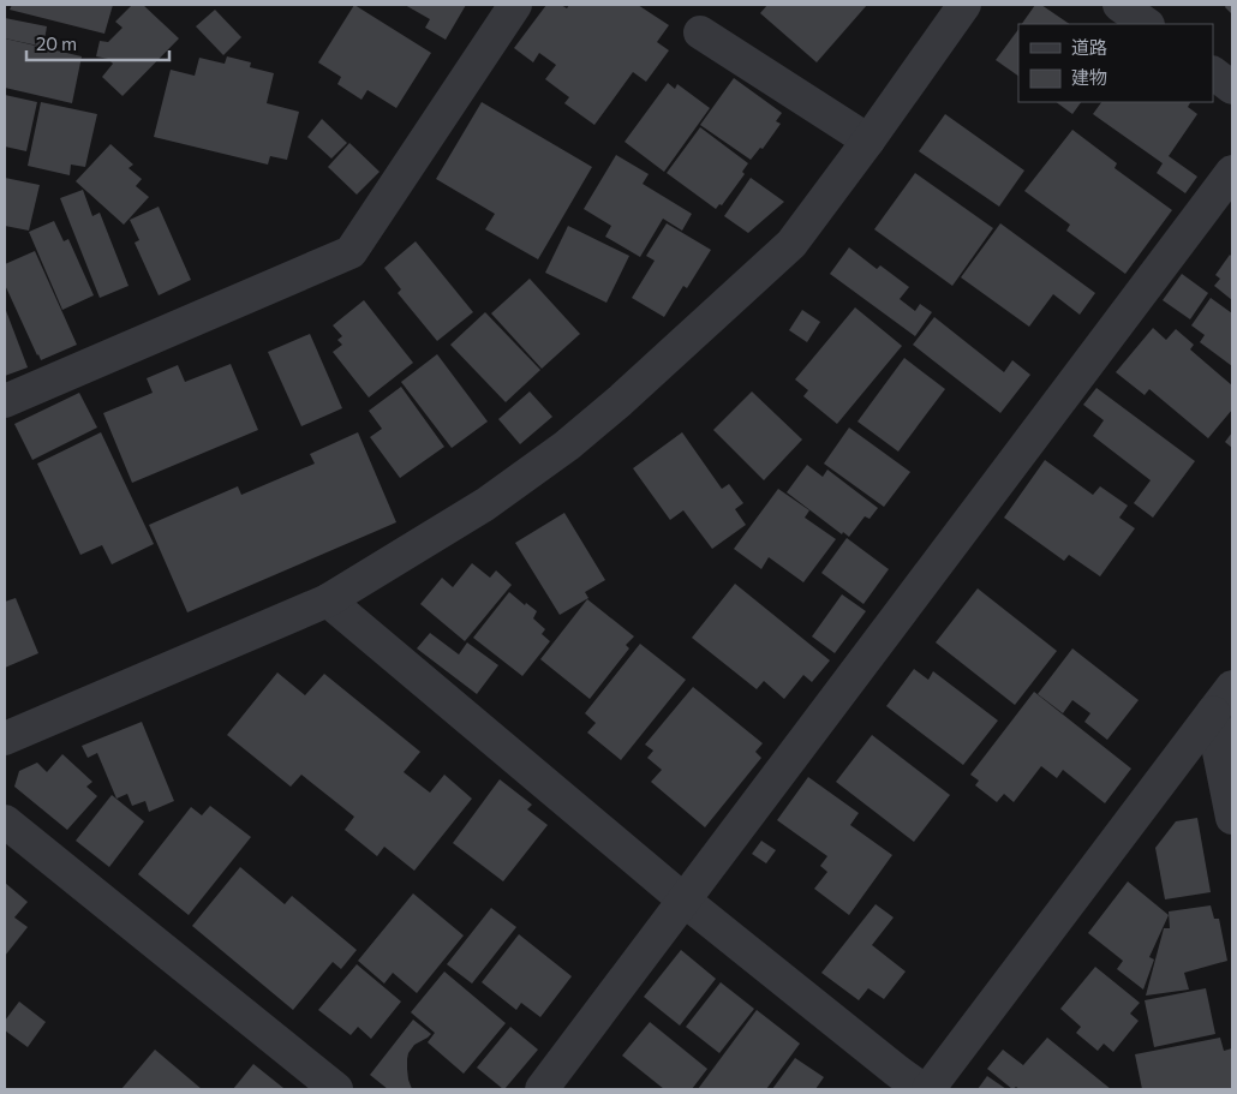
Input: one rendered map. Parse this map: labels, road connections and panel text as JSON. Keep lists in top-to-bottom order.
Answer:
{
  "legend": ["道路", "建物"],
  "scale_bar": "20 m"
}
